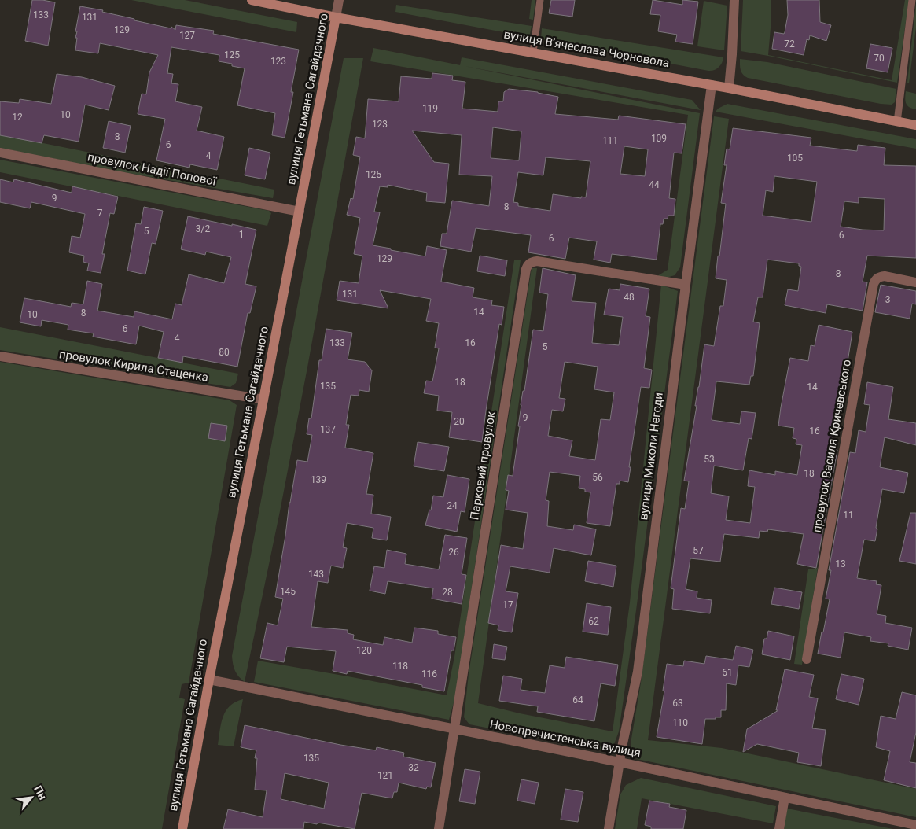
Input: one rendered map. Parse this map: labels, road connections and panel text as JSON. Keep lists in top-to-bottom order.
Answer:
{
  "streets": {
    "main road": ["вулиця Вʼячеслава Чорновола", "вулиця Гетьмана Сагайдачного"],
    "street": [
      "провулок Надії Попової",
      "провулок Кирила Стеценка",
      "провулок Василя Кричевського",
      "вулиця Миколи Негоди",
      "Парковий провулок",
      "Новопречистенська вулиця"
    ]
  },
  "crossings": [
    ["вулиця Вʼячеслава Чорновола", "вулиця Гетьмана Сагайдачного"],
    ["вулиця Вʼячеслава Чорновола", "вулиця Миколи Негоди"],
    ["вулиця Гетьмана Сагайдачного", "провулок Надії Попової"],
    ["вулиця Гетьмана Сагайдачного", "провулок Кирила Стеценка"],
    ["вулиця Гетьмана Сагайдачного", "Новопречистенська вулиця"],
    ["вулиця Миколи Негоди", "Парковий провулок"],
    ["вулиця Миколи Негоди", "Новопречистенська вулиця"],
    ["Парковий провулок", "Новопречистенська вулиця"]
  ],
  "house_numbers": [
    "133",
    "131",
    "129",
    "127",
    "72",
    "125",
    "70",
    "123",
    "119",
    "10",
    "12",
    "123",
    "8",
    "109",
    "111",
    "6",
    "4",
    "105",
    "125",
    "44",
    "9",
    "8",
    "7",
    "3/2",
    "5",
    "1",
    "6",
    "6",
    "129",
    "8",
    "131",
    "48",
    "3",
    "14",
    "8",
    "10",
    "6",
    "4",
    "133",
    "16",
    "5",
    "80",
    "18",
    "135",
    "14",
    "9",
    "20",
    "137",
    "16",
    "53",
    "18",
    "56",
    "139",
    "24",
    "11",
    "57",
    "26",
    "13",
    "143",
    "145",
    "28",
    "17",
    "62",
    "120",
    "118",
    "61",
    "116",
    "64",
    "63",
    "110",
    "135",
    "32",
    "121"
  ],
  "north": "top right"
}
